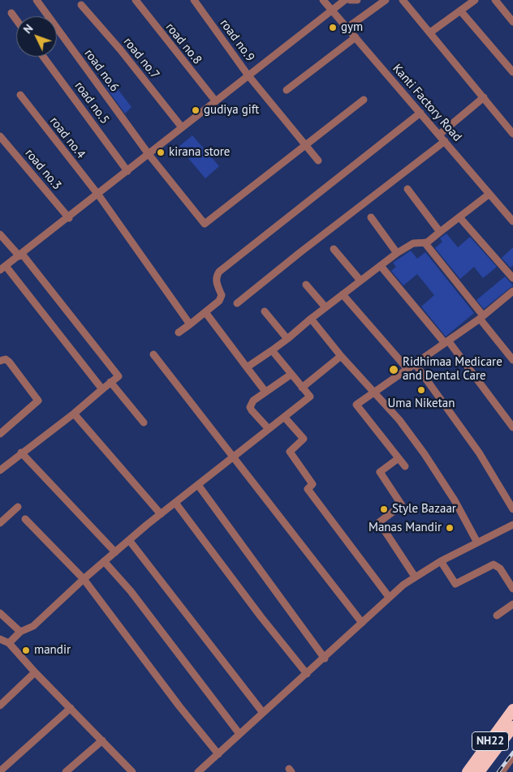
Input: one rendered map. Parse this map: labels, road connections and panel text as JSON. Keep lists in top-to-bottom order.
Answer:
{
  "streets": {
    "highway": ["NH22"],
    "street": [
      "road no.9",
      "road no.8",
      "road no.7",
      "road no.6",
      "road no.5",
      "Kanti Factory Road",
      "road no.4",
      "road no.3"
    ]
  },
  "crossings": [
    ["road no.9", "road no.6"]
  ],
  "places": [
    "gym",
    "gudiya gift",
    "kirana store",
    "Ridhimaa Medicare and Dental Care",
    "Uma Niketan",
    "Style Bazaar",
    "Manas Mandir",
    "mandir"
  ],
  "north": "top left"
}
